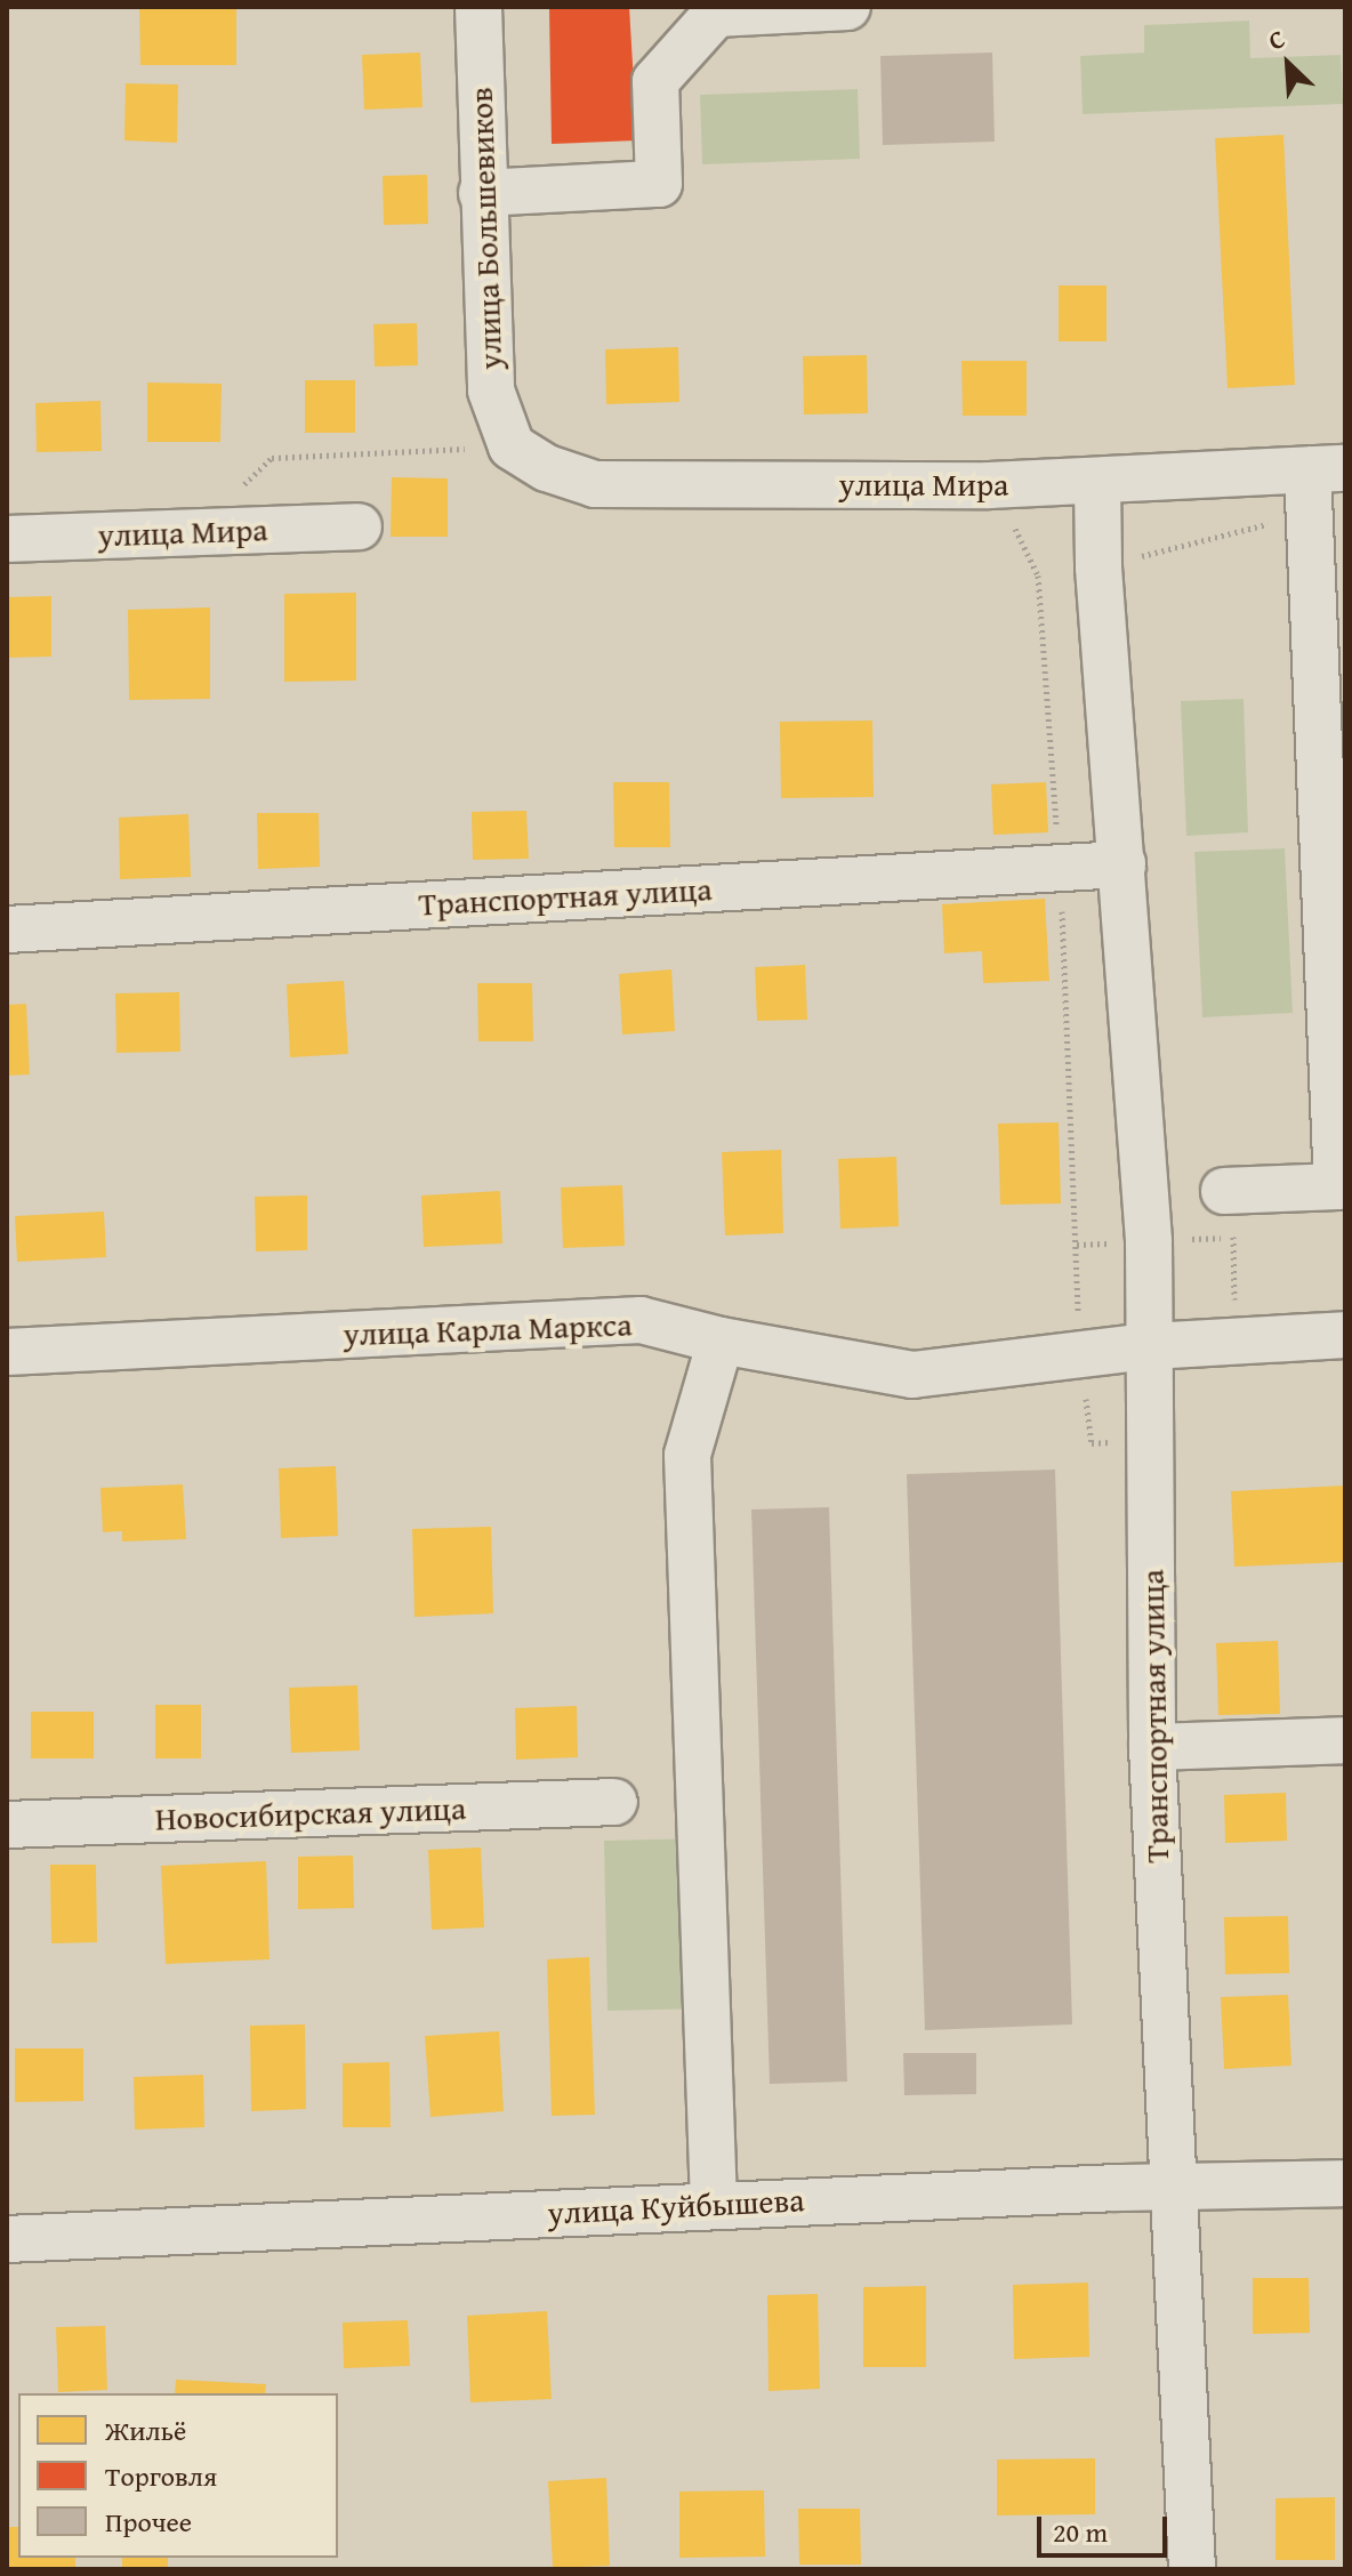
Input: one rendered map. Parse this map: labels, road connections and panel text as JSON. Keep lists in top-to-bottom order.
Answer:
{
  "streets": {
    "street": [
      "улица Большевиков",
      "улица Мира",
      "Транспортная улица",
      "улица Карла Маркса",
      "Новосибирская улица",
      "улица Куйбышева"
    ]
  },
  "crossings": [
    ["улица Большевиков", "улица Мира"],
    ["улица Мира", "Транспортная улица"],
    ["Транспортная улица", "улица Карла Маркса"],
    ["Транспортная улица", "улица Куйбышева"]
  ],
  "legend": ["Жильё", "Торговля", "Прочее"],
  "scale_bar": "20 m",
  "north": "top left"
}
